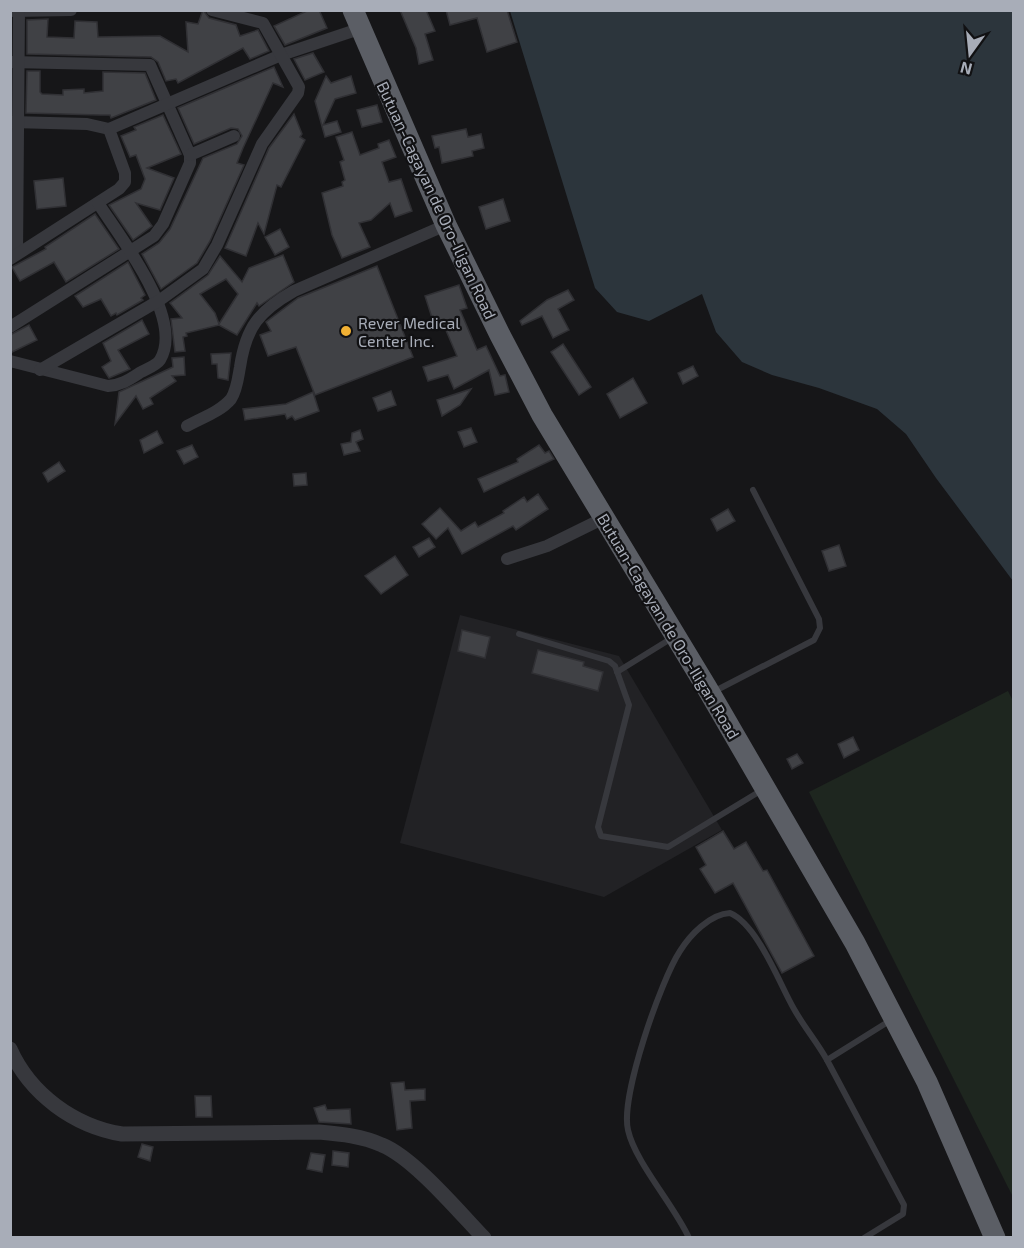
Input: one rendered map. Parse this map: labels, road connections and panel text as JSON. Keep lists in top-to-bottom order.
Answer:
{
  "streets": {
    "highway": ["Butuan-Cagayan de Oro-Iligan Road"]
  },
  "places": ["Rever Medical Center Inc."],
  "north": "bottom"
}
